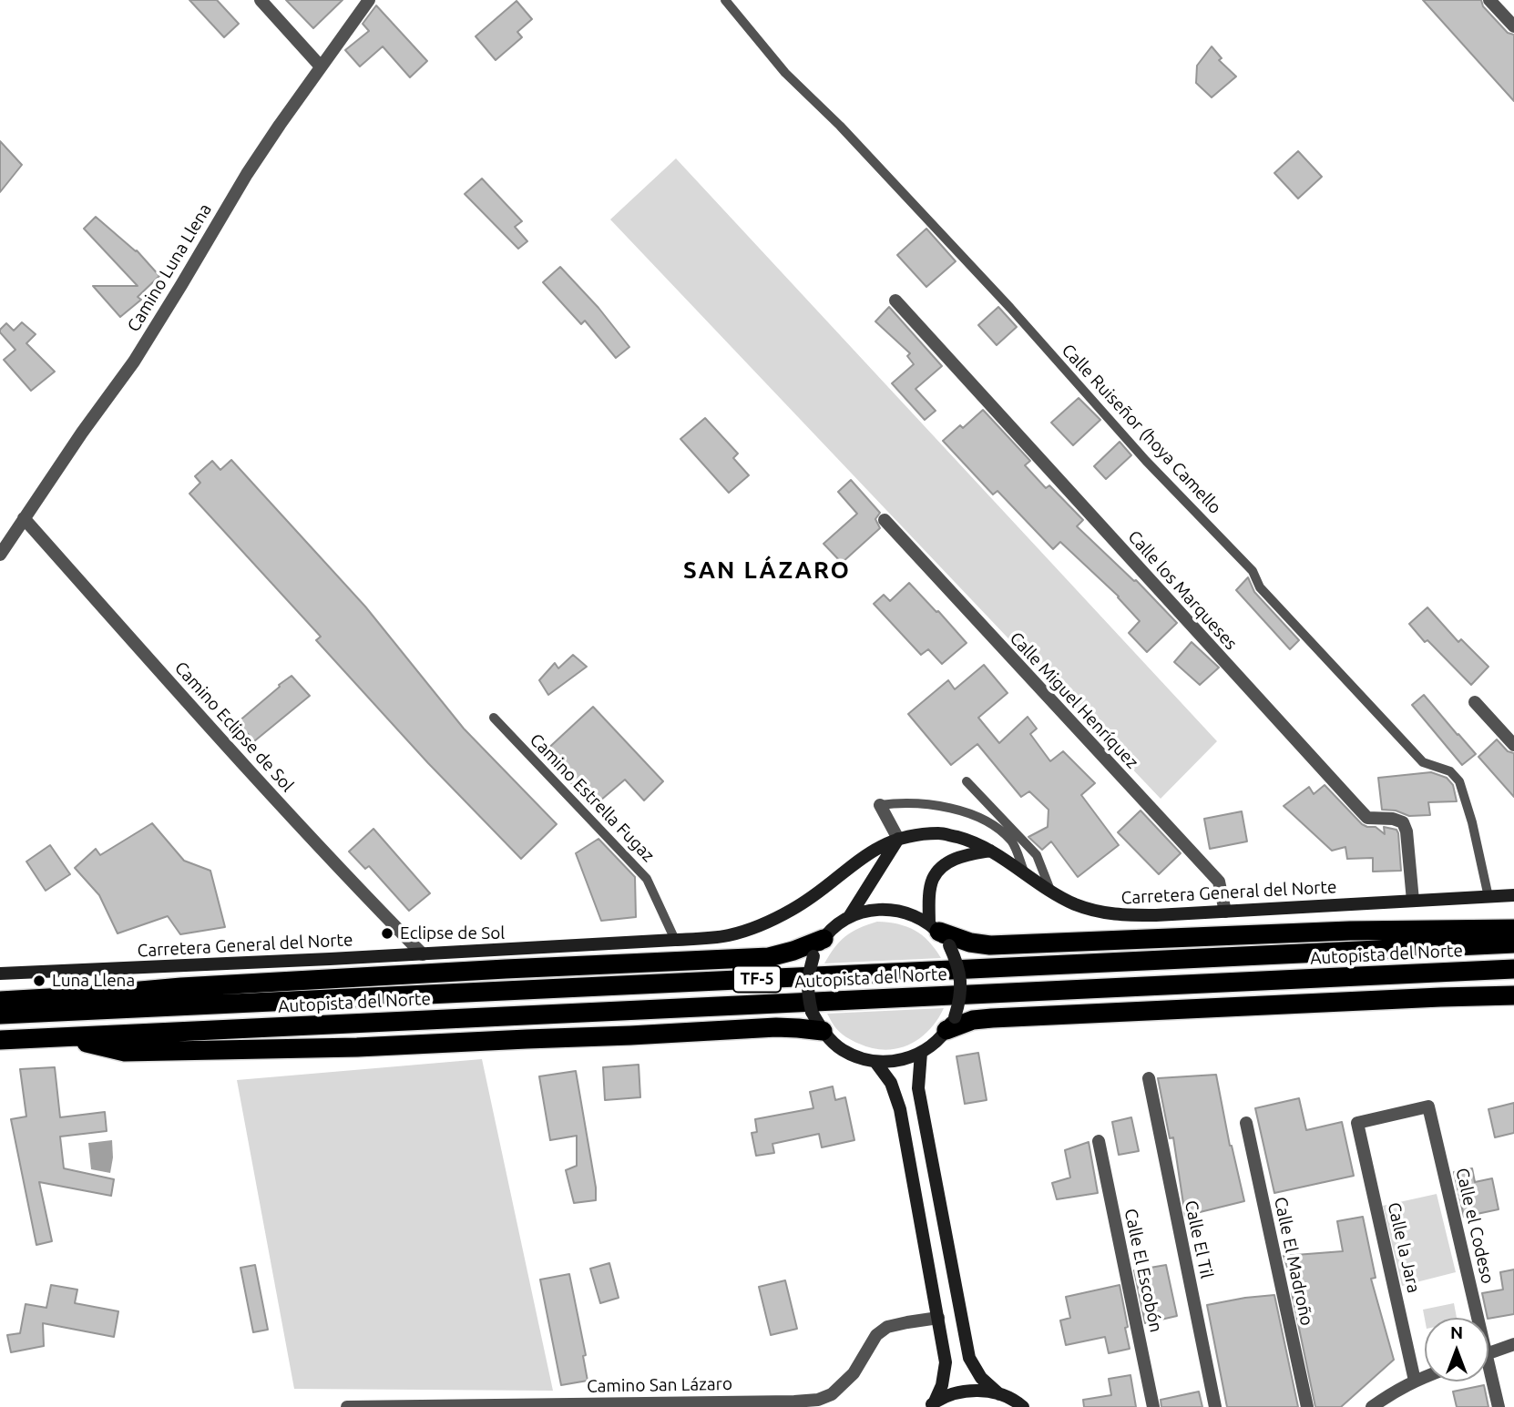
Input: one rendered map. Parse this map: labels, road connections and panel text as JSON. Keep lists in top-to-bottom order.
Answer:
{
  "streets": {
    "highway": ["Autopista del Norte", "TF-5"],
    "main road": ["Carretera General del Norte"],
    "street": [
      "Camino Luna Llena",
      "Calle los Marqueses",
      "Calle Miguel Henríquez",
      "Camino Eclipse de Sol",
      "Calle el Codeso",
      "Calle El Til",
      "Calle la Jara",
      "Calle El Madroño",
      "Calle El Escobón",
      "Camino San Lázaro"
    ],
    "lane": ["Calle Ruiseñor (hoya Camello", "Camino Estrella Fugaz"]
  },
  "crossings": [
    ["Camino Luna Llena", "Camino Eclipse de Sol"],
    ["Calle Ruiseñor (hoya Camello", "Carretera General del Norte"],
    ["Calle los Marqueses", "Carretera General del Norte"],
    ["Calle Miguel Henríquez", "Carretera General del Norte"],
    ["Camino Eclipse de Sol", "Carretera General del Norte"],
    ["Camino Estrella Fugaz", "Carretera General del Norte"],
    ["Calle el Codeso", "Calle la Jara"]
  ],
  "districts": ["SAN LÁZARO"],
  "places": ["Eclipse de Sol", "Luna Llena"],
  "north": "top"
}
